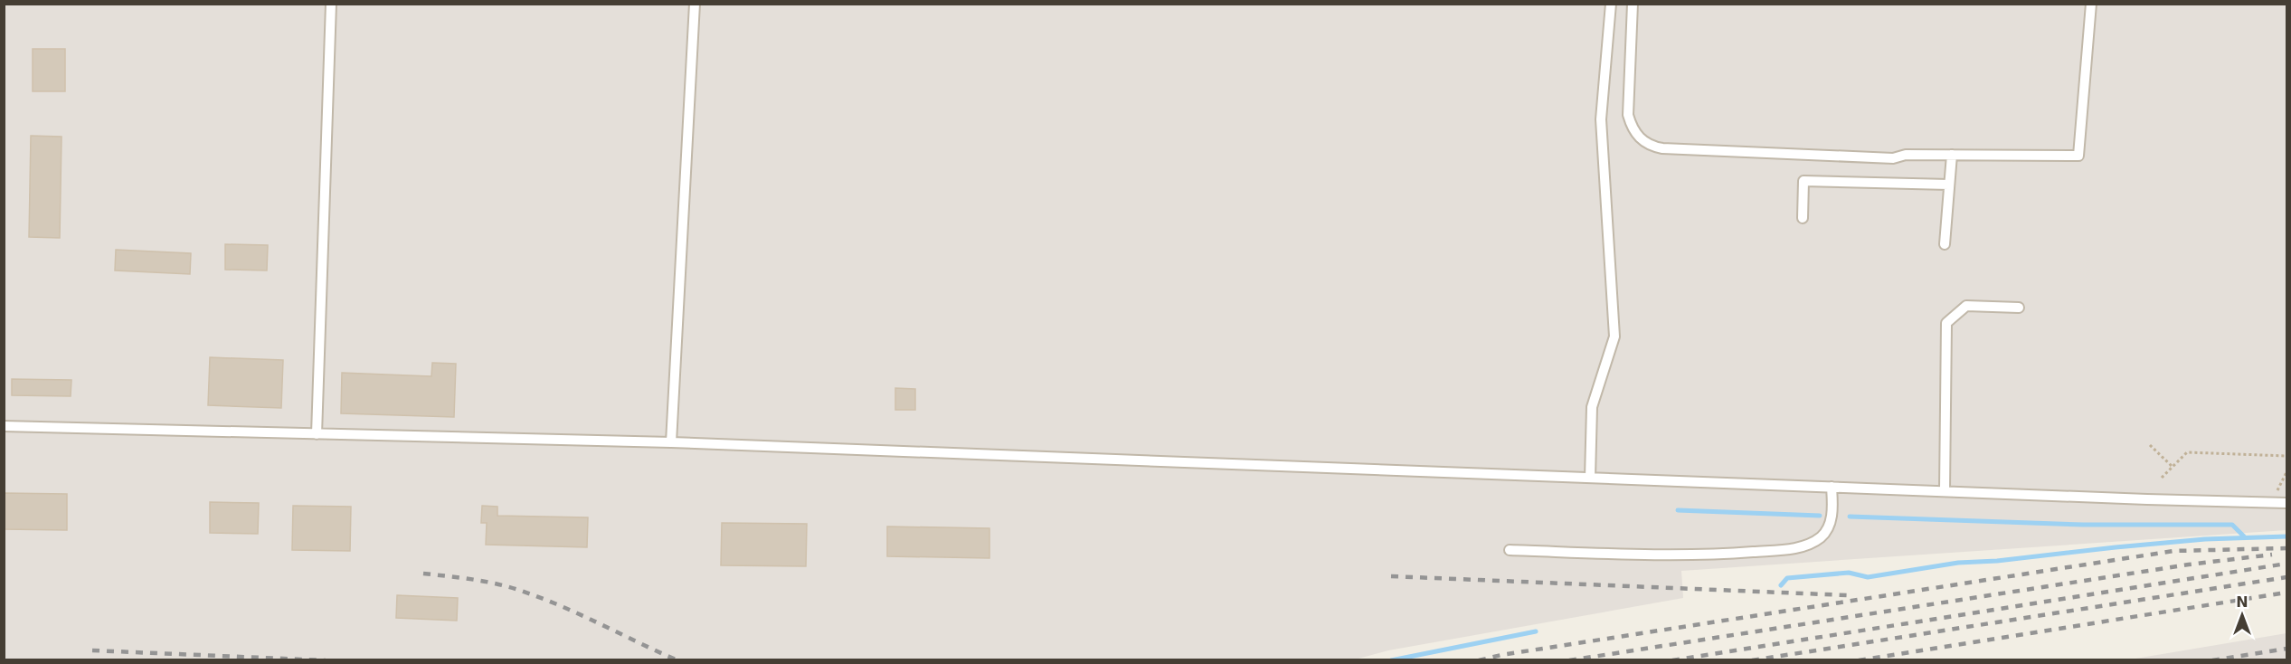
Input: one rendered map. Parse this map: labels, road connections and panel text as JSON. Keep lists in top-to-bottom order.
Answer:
{
  "north": "top"
}
